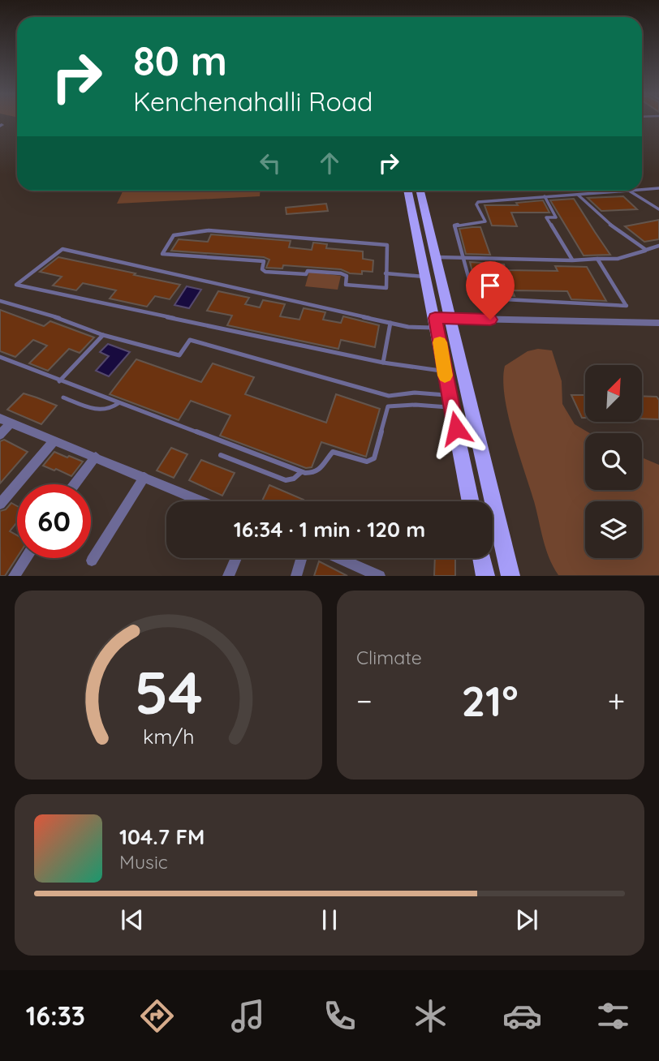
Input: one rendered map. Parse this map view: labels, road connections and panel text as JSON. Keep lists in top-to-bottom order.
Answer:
{
  "north": "top right",
  "page": {
    "turn": ["80 m", "Kenchenahalli Road"],
    "limit": "60",
    "trip": "16:34 · 1 min · 120 m",
    "tile": "Climate",
    "heat": ["−", "21°", "+"],
    "song": ["104.7 FM", "Music"],
    "tabs": "16:33",
    "gauge": ["54", "km/h"]
  }
}
